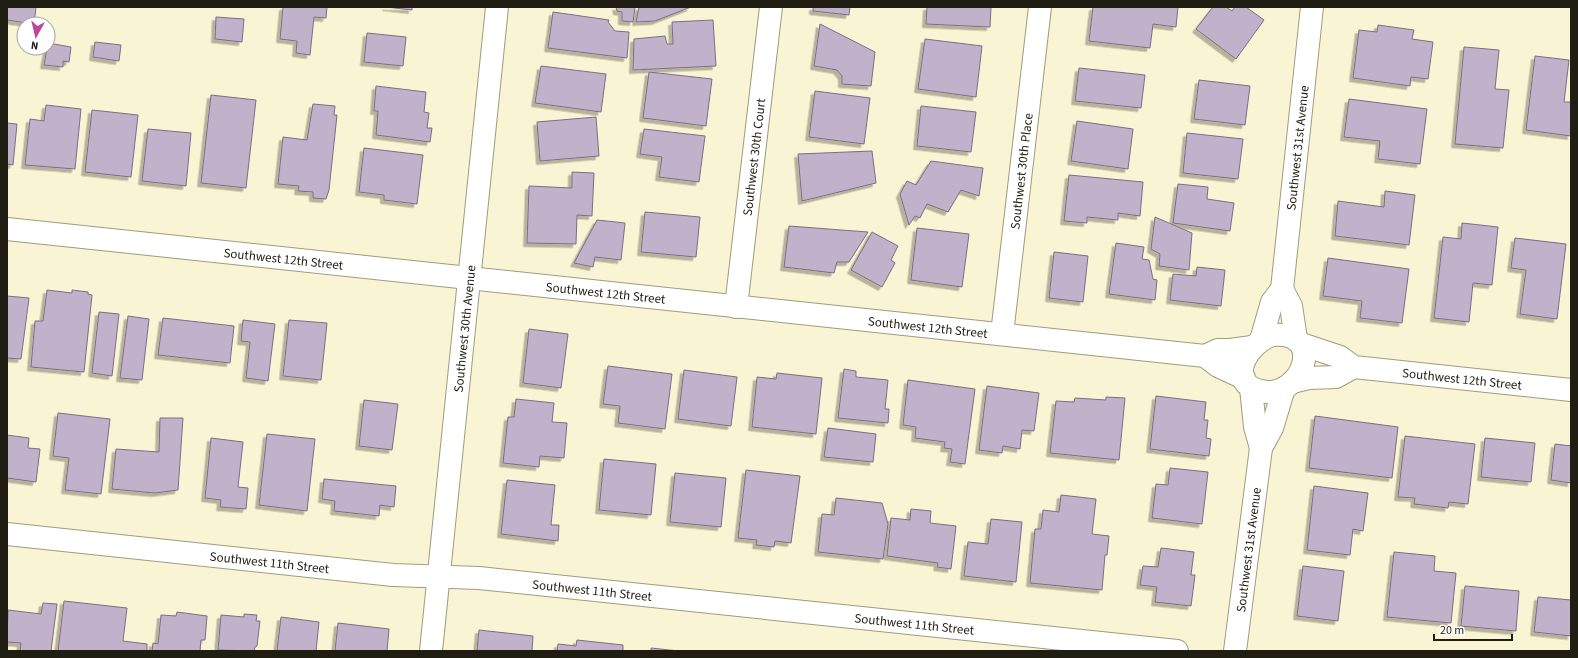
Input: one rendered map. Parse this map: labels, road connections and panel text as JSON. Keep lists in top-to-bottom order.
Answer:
{
  "streets": {
    "street": [
      "Southwest 31st Avenue",
      "Southwest 30th Court",
      "Southwest 30th Place",
      "Southwest 12th Street",
      "Southwest 30th Avenue",
      "Southwest 11th Street"
    ]
  },
  "crossings": [
    ["Southwest 31st Avenue", "Southwest 12th Street"],
    ["Southwest 30th Court", "Southwest 12th Street"],
    ["Southwest 30th Place", "Southwest 12th Street"],
    ["Southwest 12th Street", "Southwest 30th Avenue"],
    ["Southwest 30th Avenue", "Southwest 11th Street"]
  ],
  "scale_bar": "20 m",
  "north": "bottom"
}
